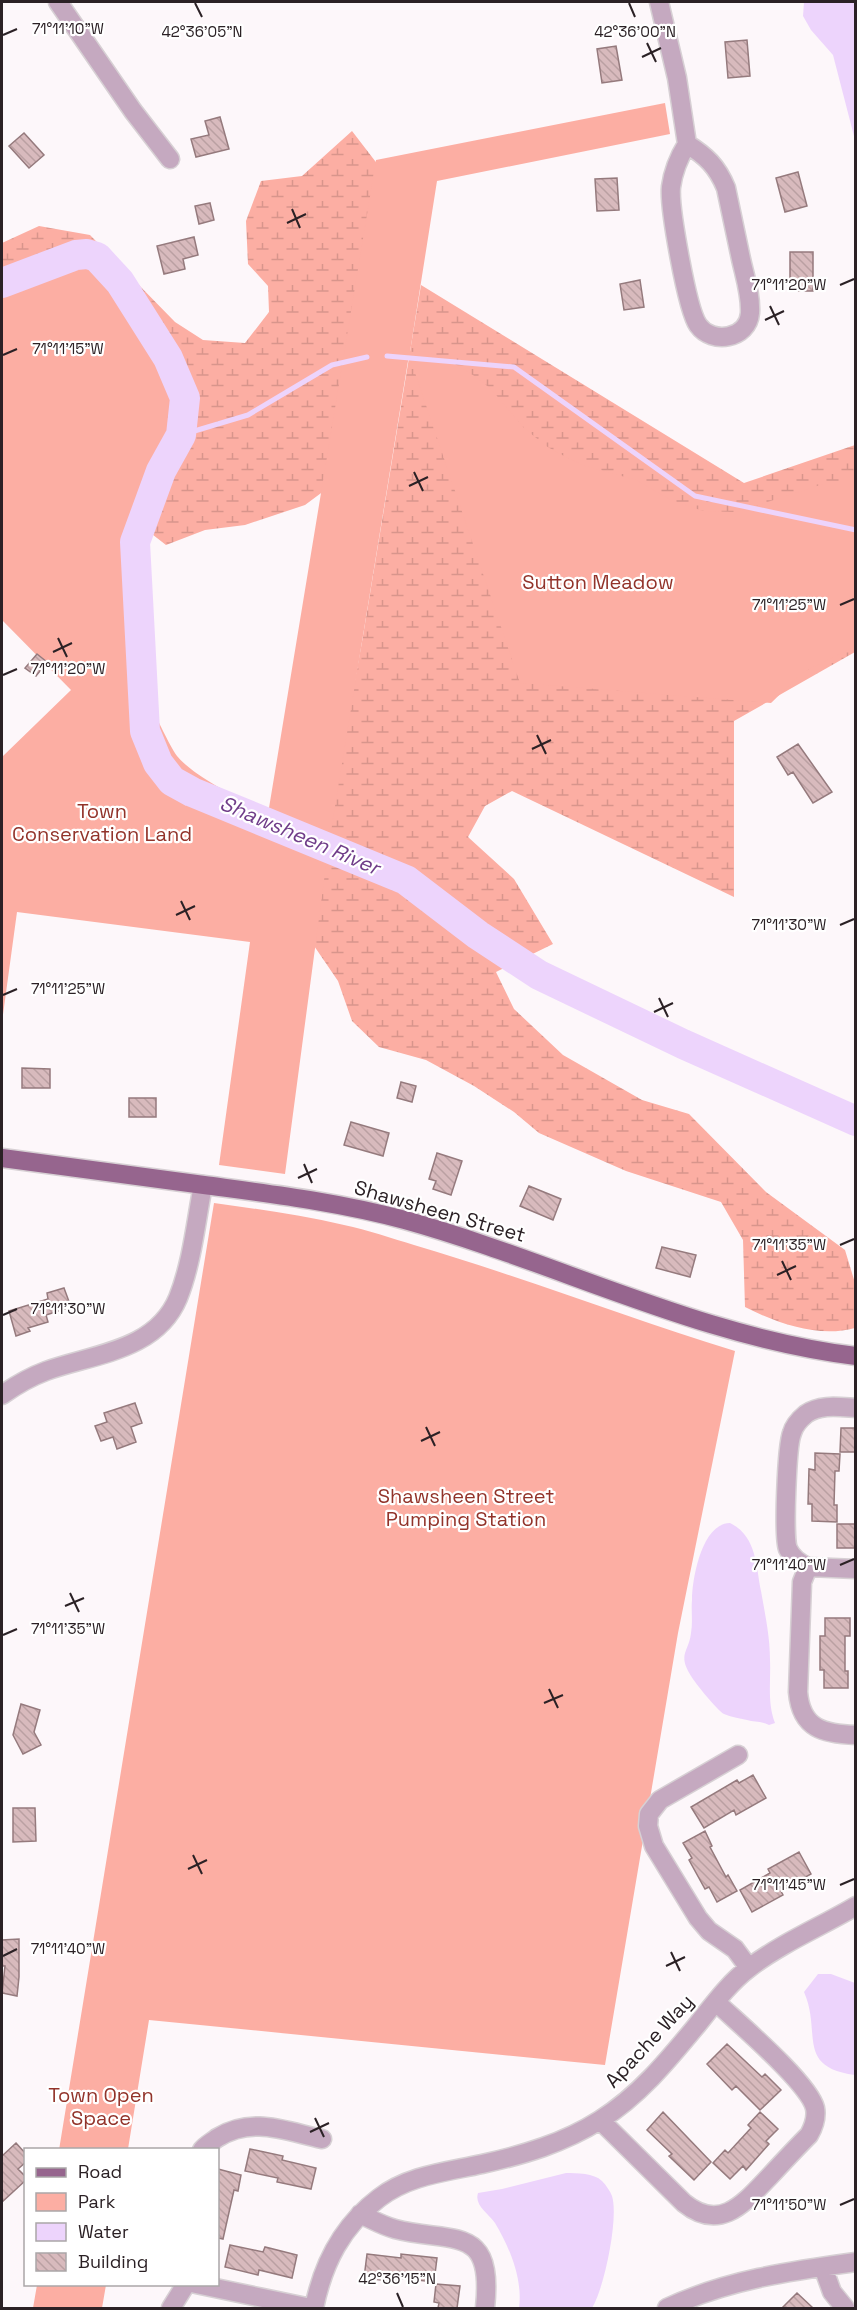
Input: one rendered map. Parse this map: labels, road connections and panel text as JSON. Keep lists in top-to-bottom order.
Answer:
{
  "streets": {
    "main road": ["Shawsheen Street"],
    "street": ["Apache Way"]
  },
  "water": ["Shawsheen River"],
  "parks": [
    "Sutton Meadow",
    "Town Conservation Land",
    "Shawsheen Street Pumping Station",
    "Town Open Space"
  ],
  "legend": [
    "Road",
    "Park",
    "Water",
    "Building"
  ],
  "coordinates": [
    "71°11'10\"W",
    "42°36'05\"N",
    "42°36'00\"N",
    "71°11'20\"W",
    "71°11'15\"W",
    "71°11'25\"W",
    "71°11'30\"W",
    "71°11'35\"W",
    "71°11'40\"W",
    "71°11'45\"W",
    "71°11'50\"W",
    "42°36'15\"N"
  ]
}
